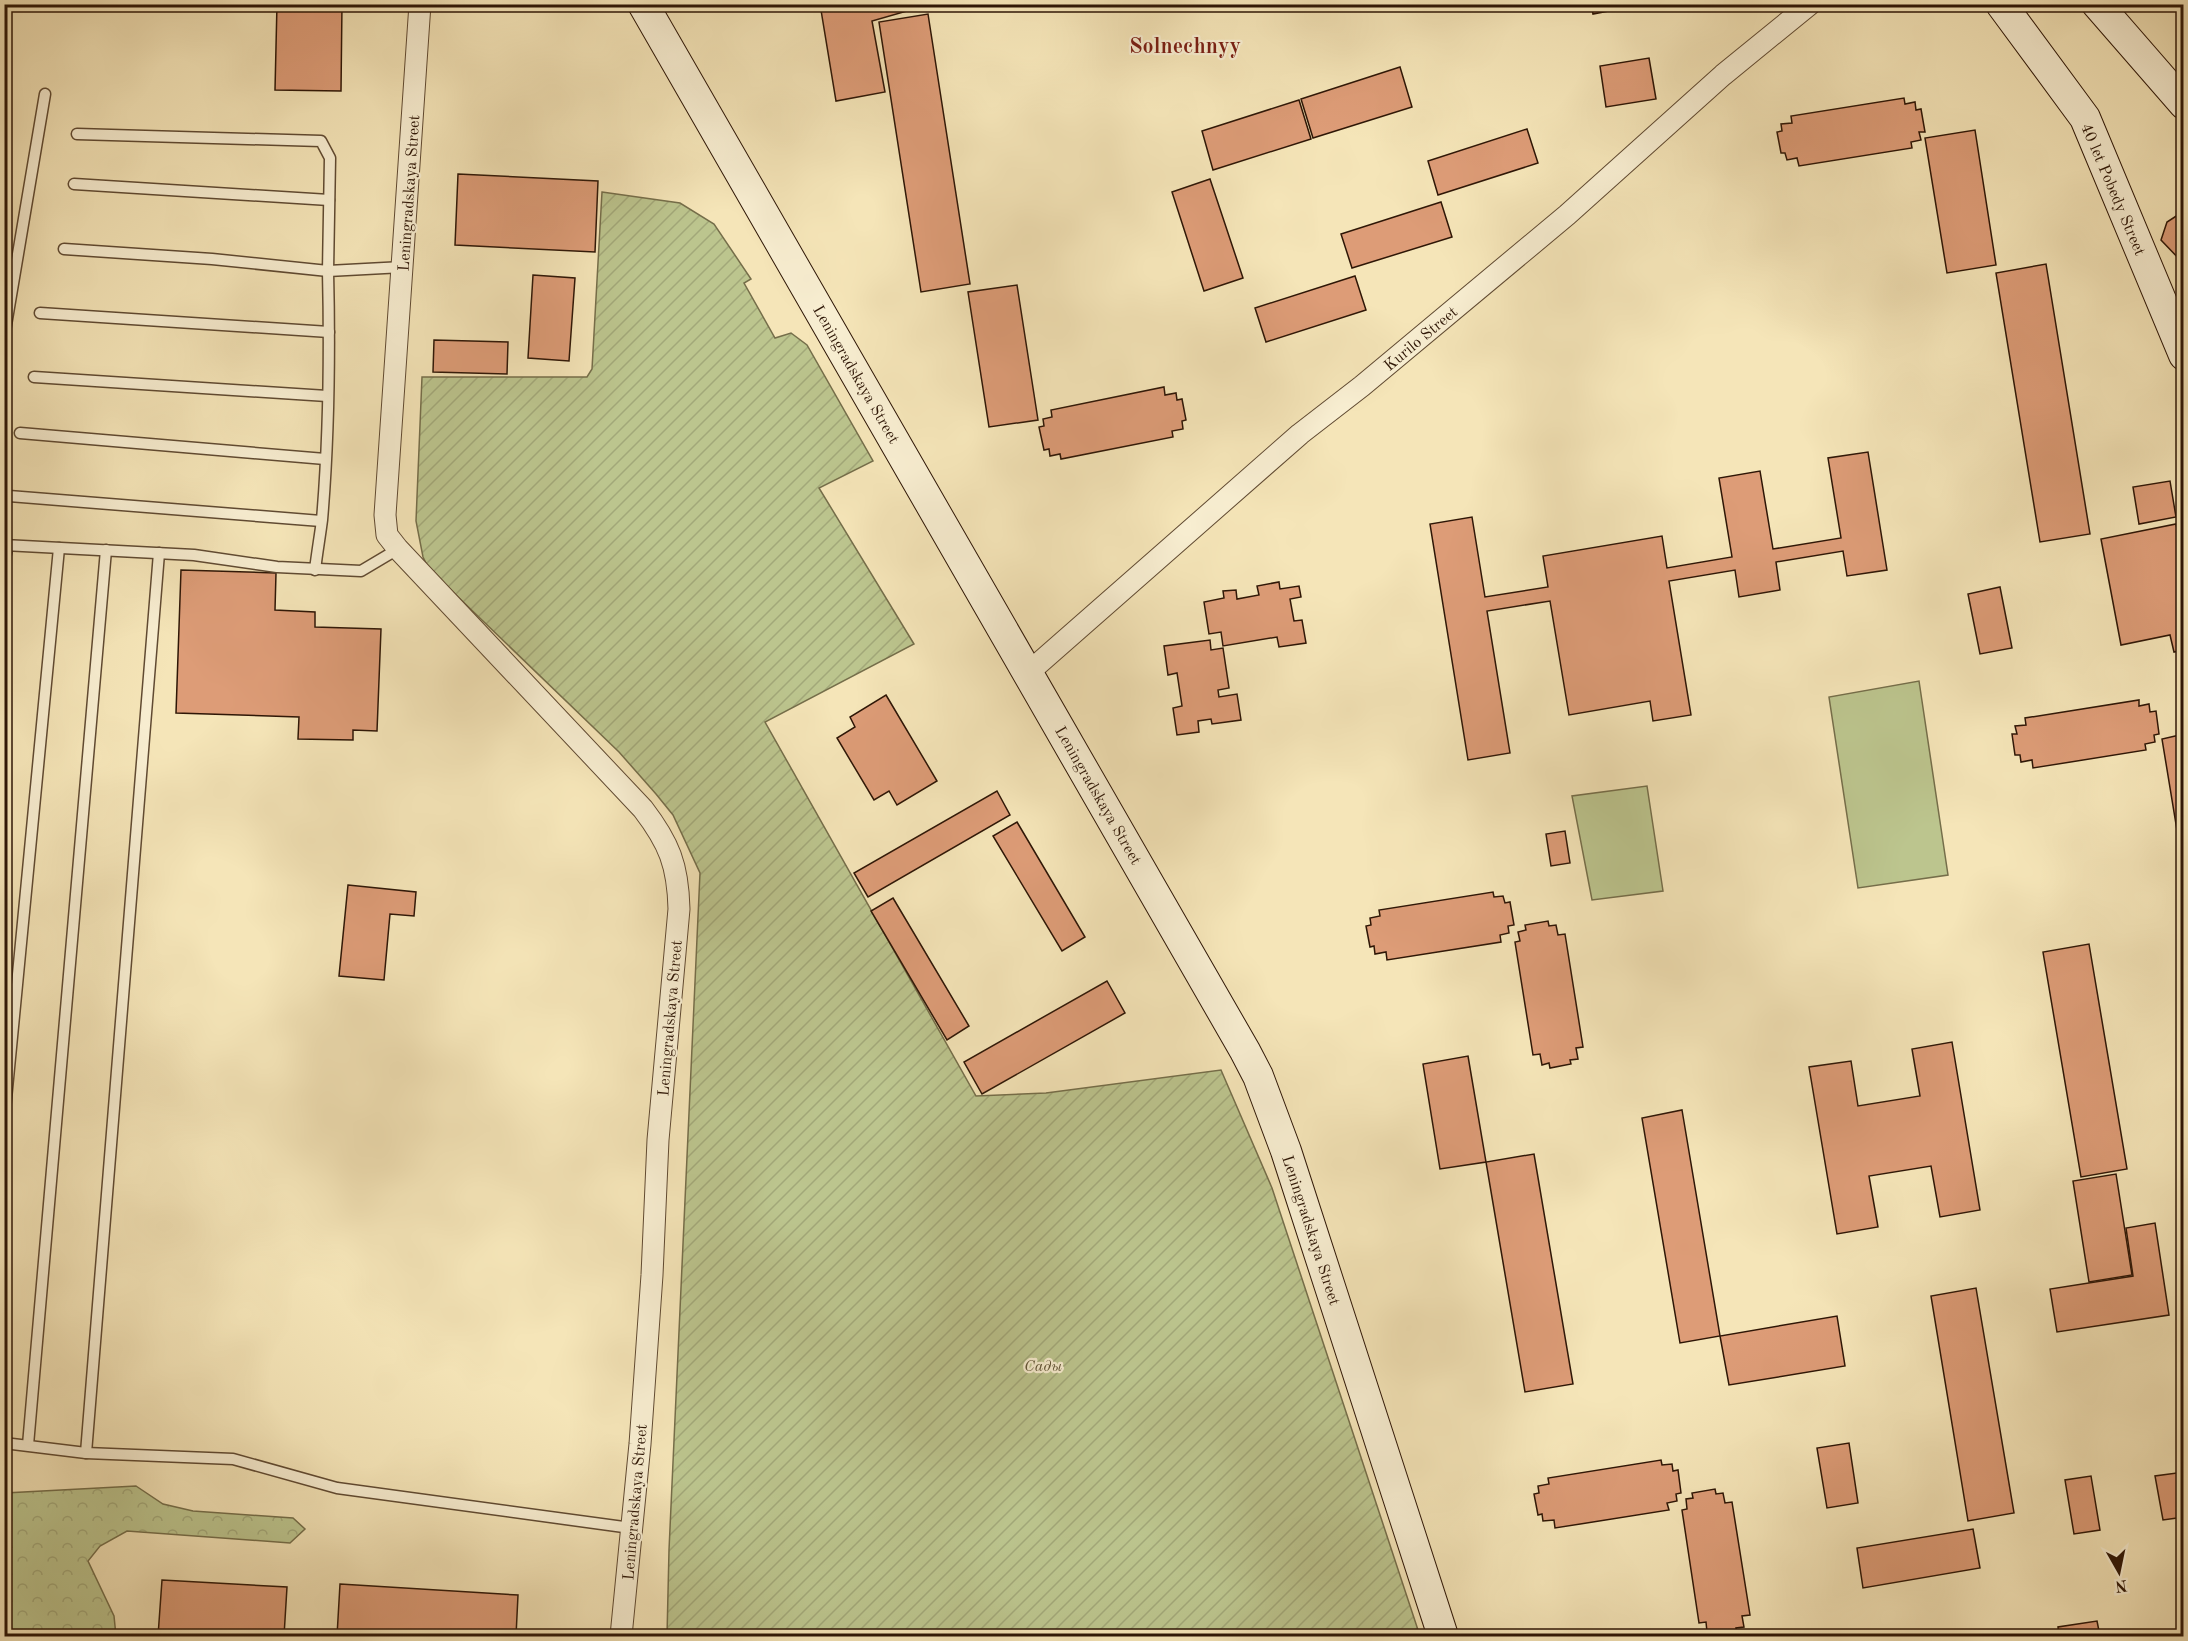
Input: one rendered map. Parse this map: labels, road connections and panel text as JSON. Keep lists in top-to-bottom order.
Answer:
{
  "streets": {
    "street": ["40 let Pobedy Street", "Leningradskaya Street", "Kurilo Street"]
  },
  "crossings": [
    ["Leningradskaya Street", "Kurilo Street"]
  ],
  "districts": ["Solnechnyy"],
  "parks": ["Сады"],
  "north": "bottom"
}
